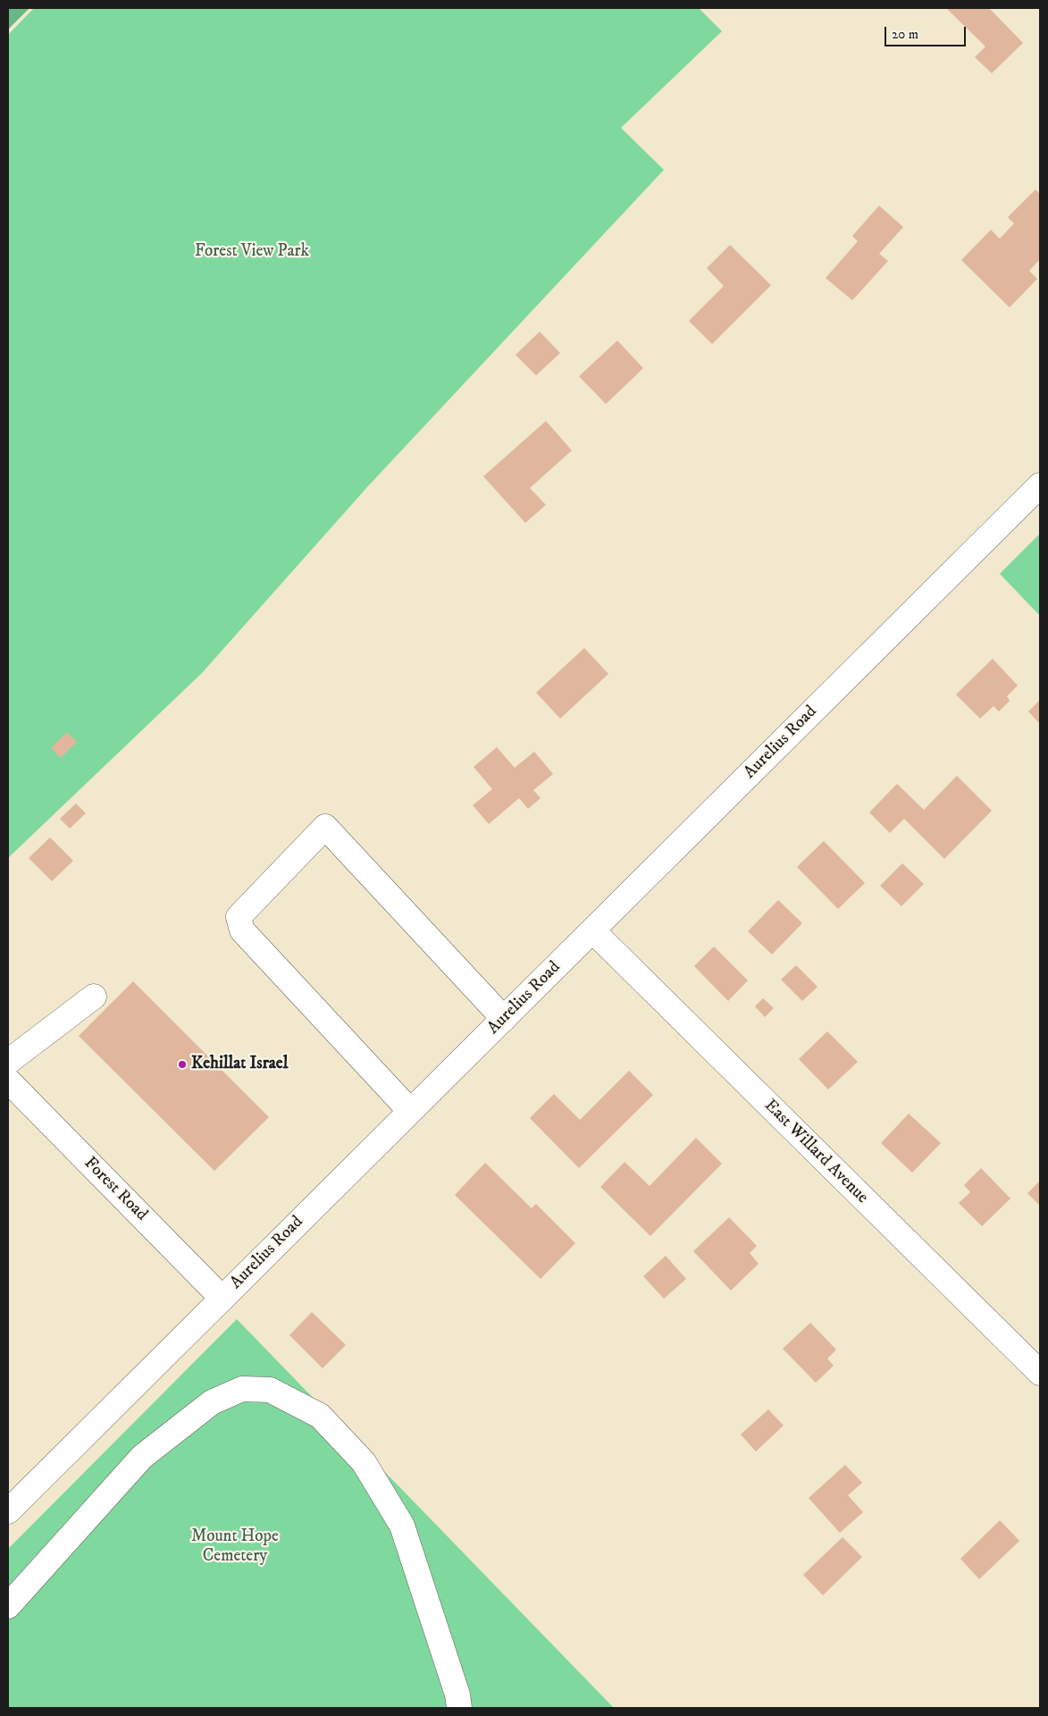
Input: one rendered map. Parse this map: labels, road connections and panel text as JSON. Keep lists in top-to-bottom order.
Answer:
{
  "streets": {
    "street": ["Aurelius Road", "East Willard Avenue", "Forest Road"]
  },
  "crossings": [
    ["Aurelius Road", "East Willard Avenue"],
    ["Aurelius Road", "Forest Road"]
  ],
  "parks": ["Forest View Park", "Mount Hope Cemetery"],
  "places": ["Kehillat Israel"],
  "scale_bar": "20 m"
}
